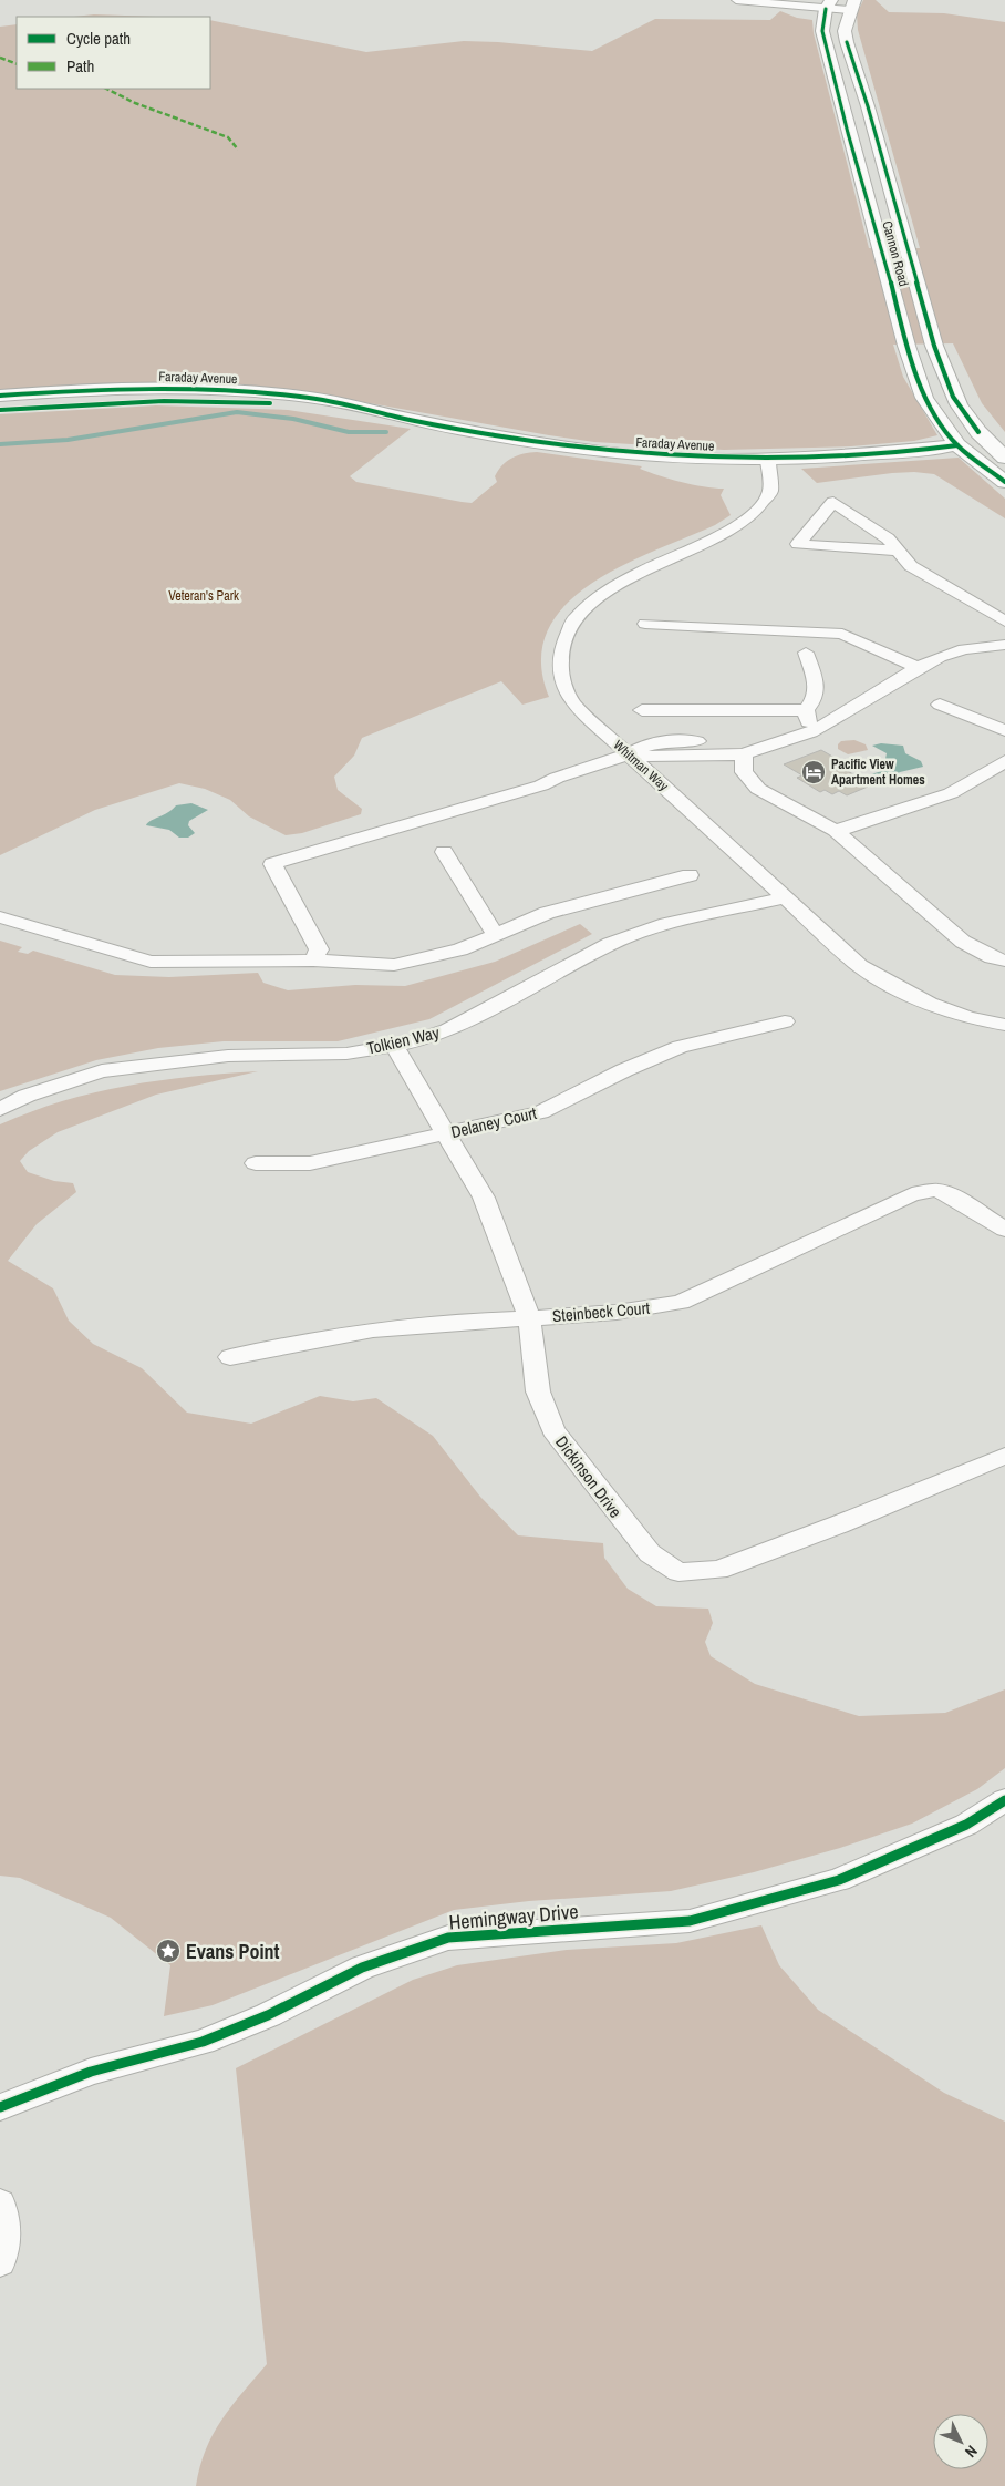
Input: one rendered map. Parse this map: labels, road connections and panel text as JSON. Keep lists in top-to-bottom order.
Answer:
{
  "streets": {
    "main road": ["Cannon Road", "Faraday Avenue"],
    "street": [
      "Whitman Way",
      "Tolkien Way",
      "Delaney Court",
      "Steinbeck Court",
      "Dickinson Drive",
      "Hemingway Drive"
    ]
  },
  "crossings": [
    ["Cannon Road", "Faraday Avenue"],
    ["Faraday Avenue", "Whitman Way"],
    ["Whitman Way", "Tolkien Way"],
    ["Tolkien Way", "Dickinson Drive"],
    ["Delaney Court", "Dickinson Drive"],
    ["Steinbeck Court", "Dickinson Drive"]
  ],
  "parks": ["Veteran's Park"],
  "places": {
    "hotel": ["Pacific View Apartment Homes"],
    "place": ["Evans Point"]
  },
  "legend": ["Cycle path", "Path"],
  "north": "bottom right"
}
